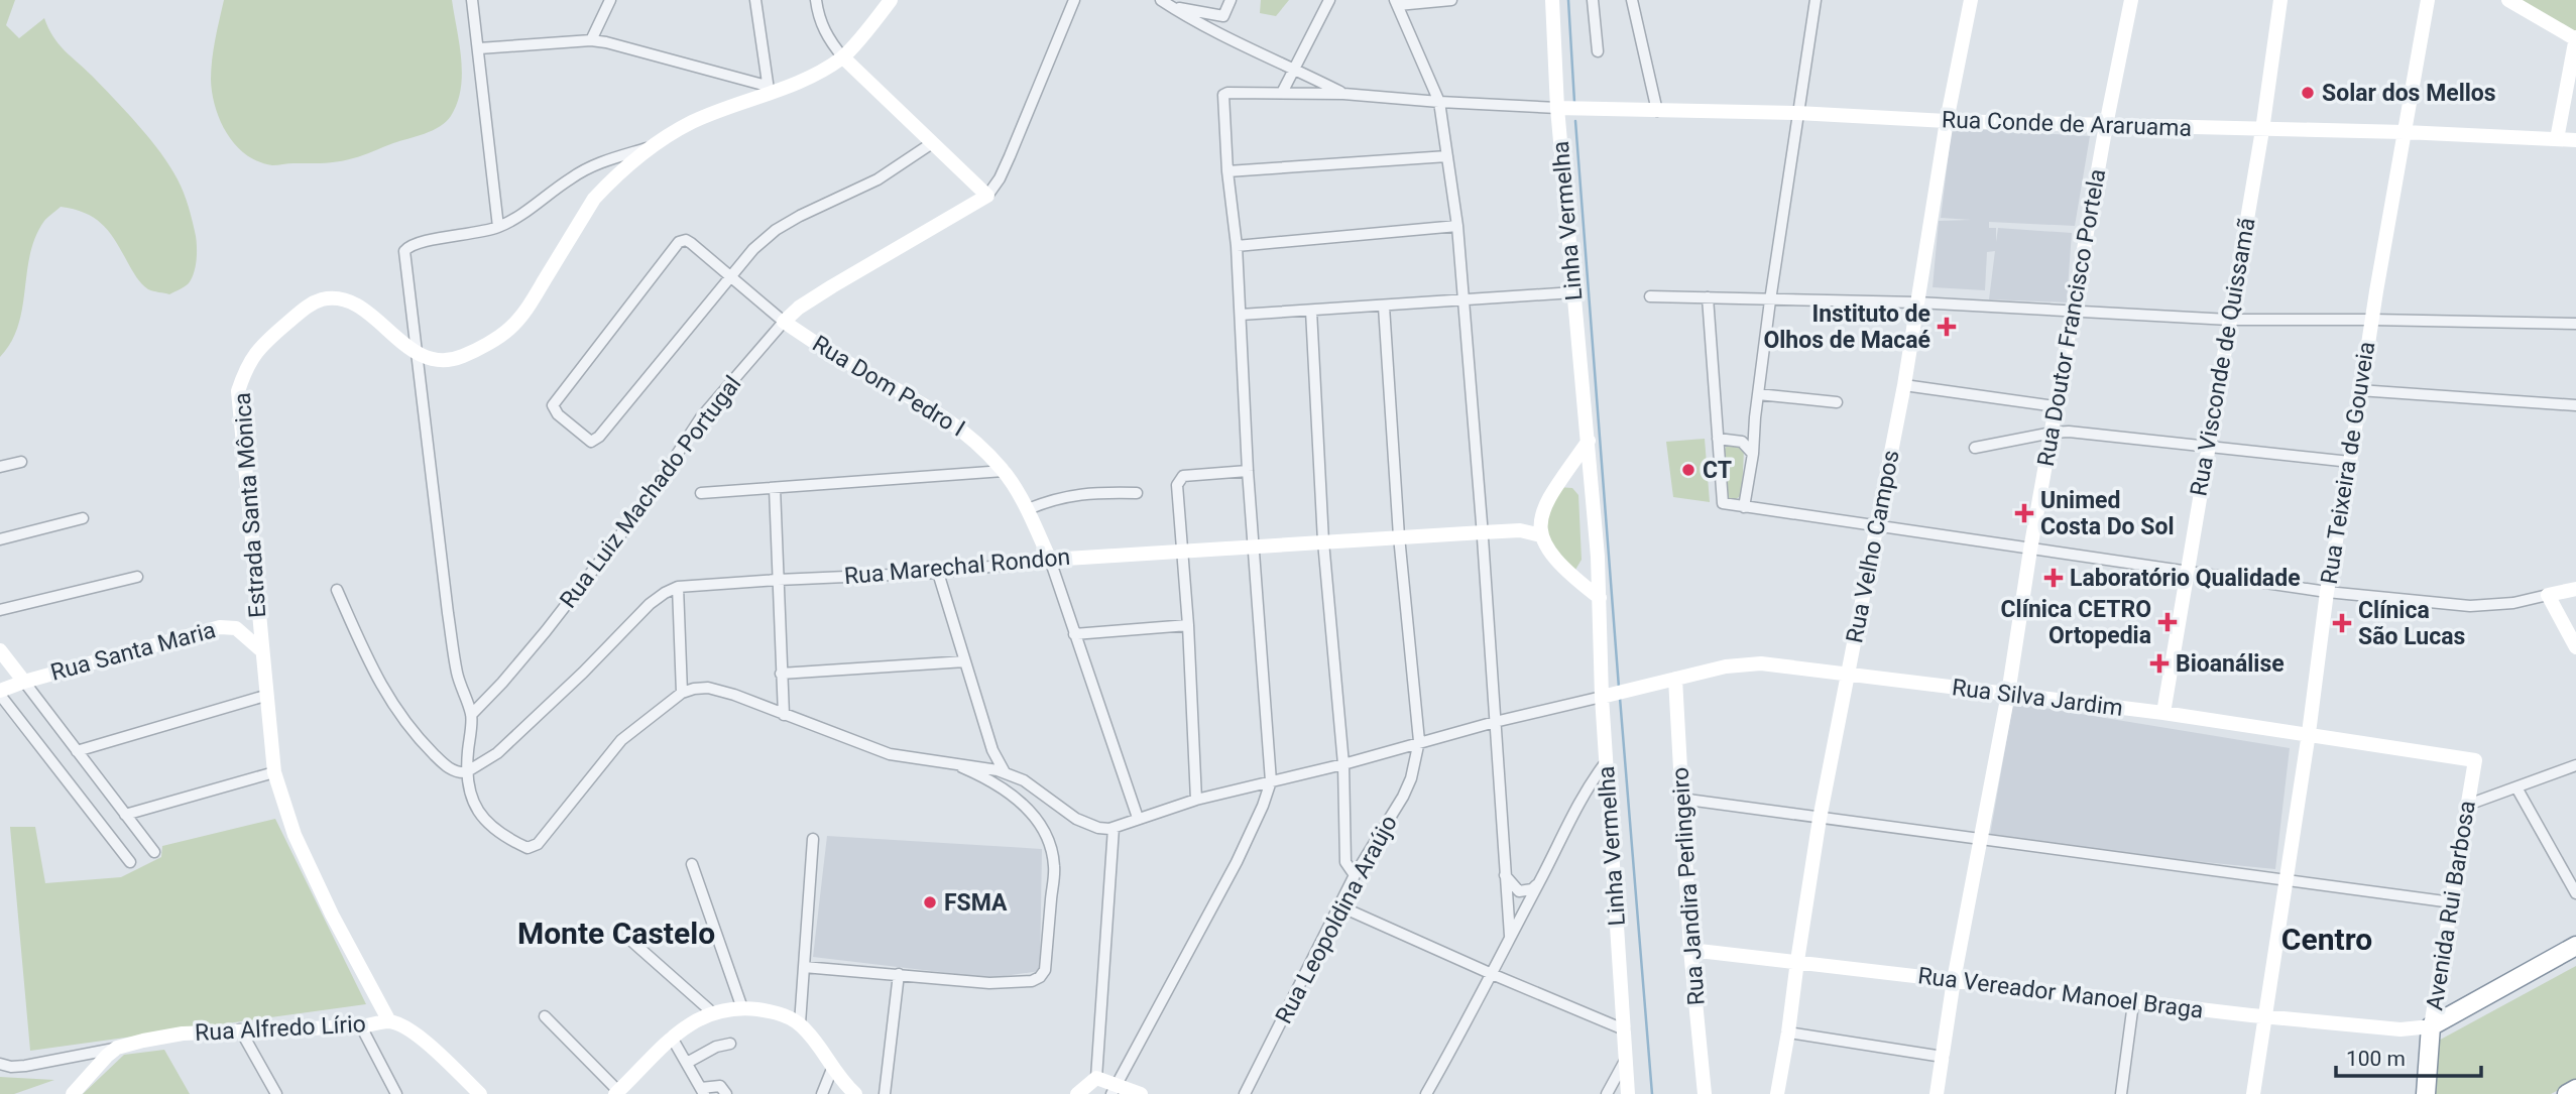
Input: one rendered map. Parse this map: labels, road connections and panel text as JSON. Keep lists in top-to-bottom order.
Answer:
{
  "streets": {
    "highway": ["Avenida Rui Barbosa"],
    "main road": [
      "Rua Conde de Araruama",
      "Linha Vermelha",
      "Rua Doutor Francisco Portela",
      "Rua Visconde de Quissamã",
      "Rua Dom Pedro I",
      "Rua Teixeira de Gouveia",
      "Rua Luiz Machado Portugal",
      "Estrada Santa Mônica",
      "Rua Velho Campos",
      "Rua Marechal Rondon",
      "Rua Santa Maria",
      "Rua Silva Jardim",
      "Rua Jandira Perlingeiro",
      "Rua Vereador Manoel Braga",
      "Rua Alfredo Lírio"
    ],
    "street": ["Rua Leopoldina Araújo"]
  },
  "crossings": [
    ["Rua Conde de Araruama", "Linha Vermelha"],
    ["Rua Conde de Araruama", "Rua Doutor Francisco Portela"],
    ["Rua Conde de Araruama", "Rua Visconde de Quissamã"],
    ["Rua Conde de Araruama", "Rua Teixeira de Gouveia"],
    ["Rua Conde de Araruama", "Rua Velho Campos"],
    ["Linha Vermelha", "Rua Silva Jardim"],
    ["Rua Doutor Francisco Portela", "Rua Silva Jardim"],
    ["Rua Doutor Francisco Portela", "Rua Vereador Manoel Braga"],
    ["Rua Visconde de Quissamã", "Rua Silva Jardim"],
    ["Rua Dom Pedro I", "Rua Luiz Machado Portugal"],
    ["Rua Dom Pedro I", "Rua Marechal Rondon"],
    ["Rua Teixeira de Gouveia", "Rua Silva Jardim"],
    ["Rua Teixeira de Gouveia", "Rua Vereador Manoel Braga"],
    ["Estrada Santa Mônica", "Rua Santa Maria"],
    ["Estrada Santa Mônica", "Rua Alfredo Lírio"],
    ["Rua Velho Campos", "Rua Silva Jardim"],
    ["Rua Velho Campos", "Rua Vereador Manoel Braga"],
    ["Rua Marechal Rondon", "Rua Leopoldina Araújo"],
    ["Rua Silva Jardim", "Rua Jandira Perlingeiro"],
    ["Rua Silva Jardim", "Avenida Rui Barbosa"],
    ["Rua Jandira Perlingeiro", "Rua Vereador Manoel Braga"],
    ["Avenida Rui Barbosa", "Rua Vereador Manoel Braga"]
  ],
  "districts": ["Monte Castelo", "Centro"],
  "places": {
    "other": ["Solar dos Mellos", "CT", "FSMA"],
    "health": [
      "Instituto de Olhos de Macaé",
      "Unimed Costa Do Sol",
      "Laboratório Qualidade",
      "Clínica CETRO Ortopedia",
      "Clínica São Lucas",
      "Bioanálise"
    ]
  },
  "scale_bar": "100 m"
}
